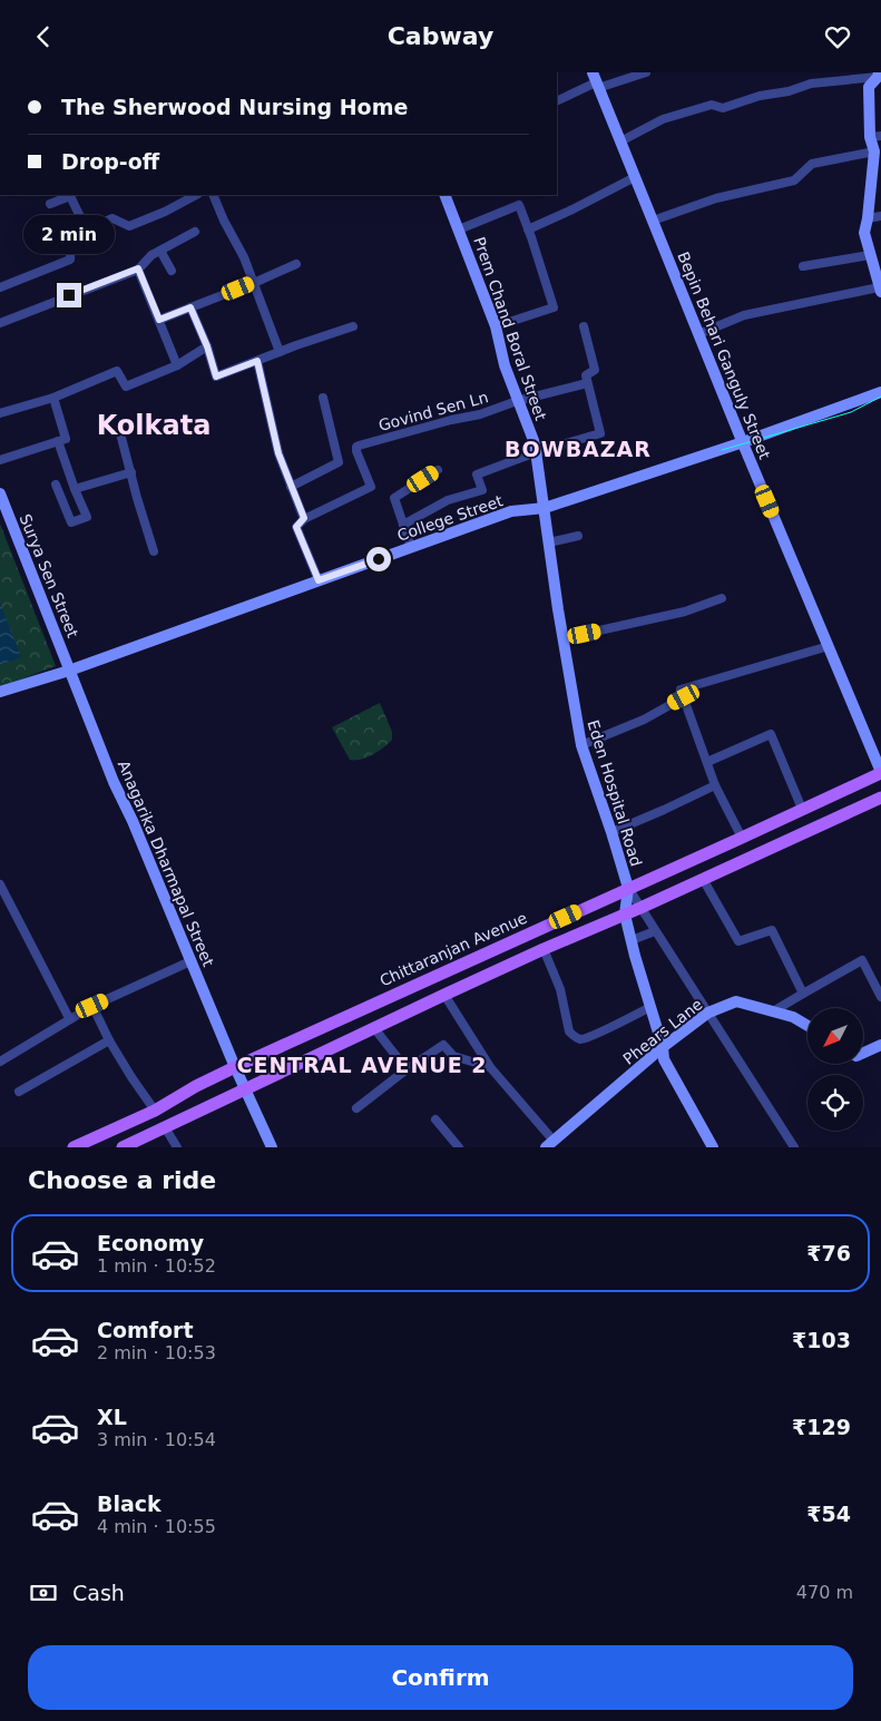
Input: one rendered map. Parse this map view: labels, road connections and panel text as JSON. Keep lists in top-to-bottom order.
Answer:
{
  "streets": {
    "main road": [
      "Prem Chand Boral Street",
      "Bepin Behari Ganguly Street",
      "College Street",
      "Surya Sen Street",
      "Eden Hospital Road",
      "Anagarika Dharmapal Street",
      "Chittaranjan Avenue",
      "Phears Lane"
    ],
    "street": ["Govind Sen Ln"]
  },
  "crossings": [
    ["Prem Chand Boral Street", "Govind Sen Ln"],
    ["Prem Chand Boral Street", "College Street"],
    ["Prem Chand Boral Street", "Eden Hospital Road"],
    ["Bepin Behari Ganguly Street", "College Street"],
    ["Bepin Behari Ganguly Street", "Chittaranjan Avenue"],
    ["College Street", "Surya Sen Street"],
    ["College Street", "Eden Hospital Road"],
    ["College Street", "Anagarika Dharmapal Street"],
    ["Surya Sen Street", "Anagarika Dharmapal Street"],
    ["Eden Hospital Road", "Chittaranjan Avenue"],
    ["Anagarika Dharmapal Street", "Chittaranjan Avenue"]
  ],
  "districts": ["Kolkata", "BOWBAZAR", "CENTRAL AVENUE 2"],
  "north": "bottom left",
  "page": {
    "header": "Cabway",
    "banner": ["The Sherwood Nursing Home", "Drop-off"],
    "bubble": "2 min",
    "heading": "Choose a ride",
    "list": [
      {
        "name": "Economy",
        "note": "1 min · 10:52",
        "value": "₹76"
      },
      {
        "name": "Comfort",
        "note": "2 min · 10:53",
        "value": "₹103"
      },
      {
        "name": "XL",
        "note": "3 min · 10:54",
        "value": "₹129"
      },
      {
        "name": "Black",
        "note": "4 min · 10:55",
        "value": "₹54"
      }
    ],
    "pay": ["Cash", "470 m"],
    "buttons": "Confirm"
  }
}
